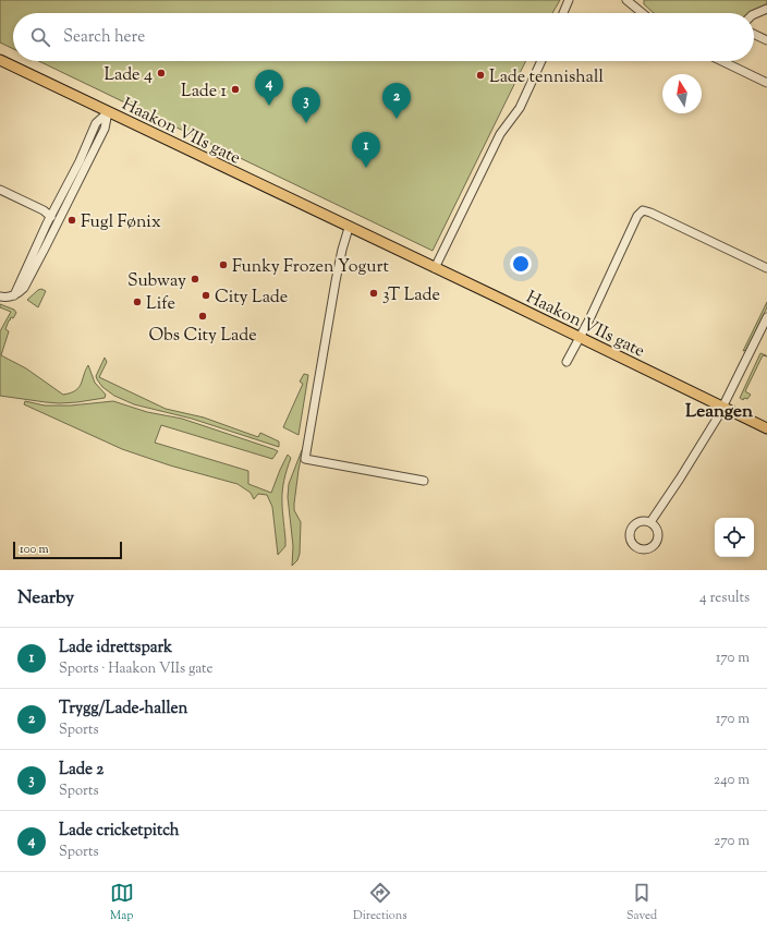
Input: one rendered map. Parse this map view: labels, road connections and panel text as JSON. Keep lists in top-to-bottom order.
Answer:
{
  "streets": {
    "main road": ["Haakon VIIs gate"]
  },
  "districts": ["Leangen"],
  "places": [
    "Lade 4",
    "Lade tennishall",
    "Lade 1",
    "Fugl Fønix",
    "Funky Frozen Yogurt",
    "Subway",
    "3T Lade",
    "City Lade",
    "Life",
    "Obs City Lade"
  ],
  "scale_bar": "100 m",
  "north": "top",
  "page": {
    "search": "Search here",
    "pins": [
      "4",
      "2",
      "3",
      "1"
    ],
    "scale": "100 m",
    "heading": ["Nearby", "4 results"],
    "list": [
      {
        "mark": "1",
        "name": "Lade idrettspark",
        "note": "Sports · Haakon VIIs gate",
        "value": "170 m"
      },
      {
        "mark": "2",
        "name": "Trygg/Lade-hallen",
        "note": "Sports",
        "value": "170 m"
      },
      {
        "mark": "3",
        "name": "Lade 2",
        "note": "Sports",
        "value": "240 m"
      },
      {
        "mark": "4",
        "name": "Lade cricketpitch",
        "note": "Sports",
        "value": "270 m"
      }
    ],
    "nav": ["Map", "Directions", "Saved"]
  }
}
